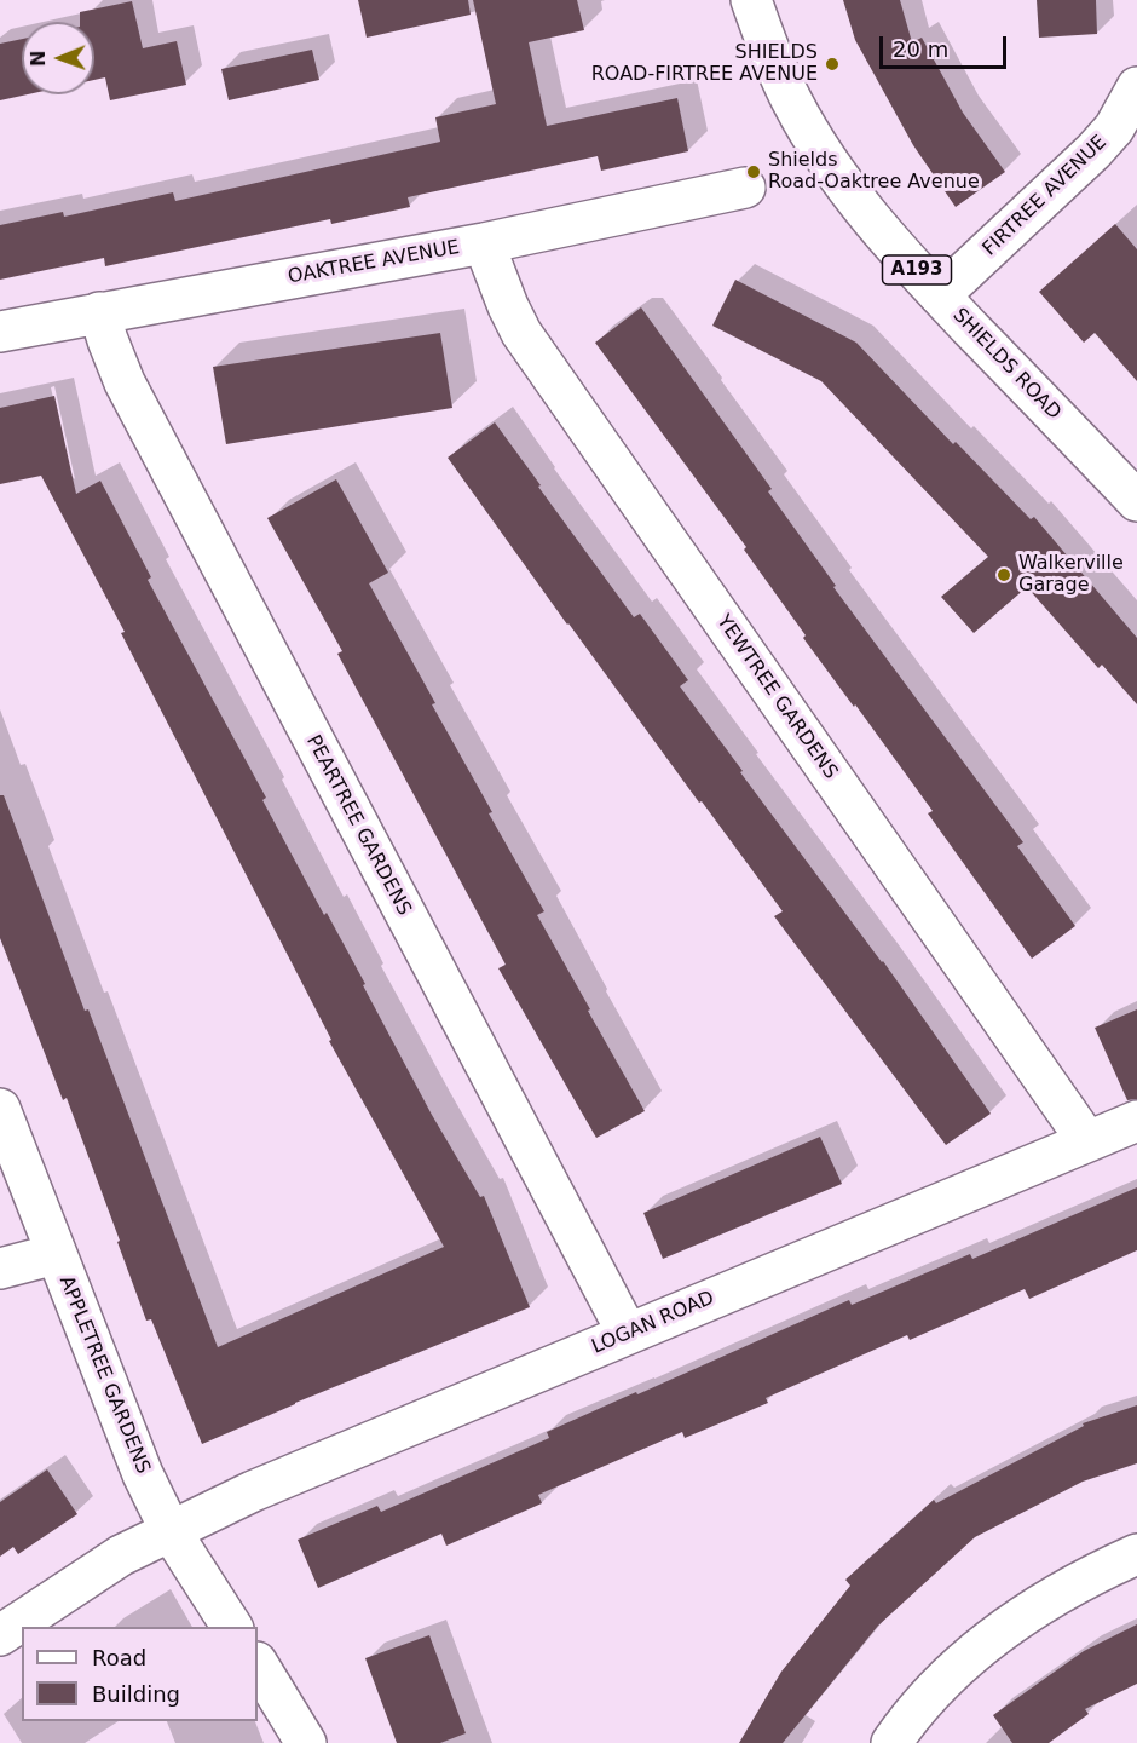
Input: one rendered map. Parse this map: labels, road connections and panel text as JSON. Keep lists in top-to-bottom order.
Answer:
{
  "streets": {
    "street": [
      "FIRTREE AVENUE",
      "OAKTREE AVENUE",
      "A193",
      "SHIELDS ROAD",
      "YEWTREE GARDENS",
      "PEARTREE GARDENS",
      "LOGAN ROAD",
      "APPLETREE GARDENS"
    ]
  },
  "crossings": [
    ["FIRTREE AVENUE", "SHIELDS ROAD"],
    ["OAKTREE AVENUE", "YEWTREE GARDENS"],
    ["OAKTREE AVENUE", "PEARTREE GARDENS"],
    ["YEWTREE GARDENS", "LOGAN ROAD"],
    ["PEARTREE GARDENS", "LOGAN ROAD"],
    ["LOGAN ROAD", "APPLETREE GARDENS"]
  ],
  "places": ["SHIELDS ROAD-FIRTREE AVENUE", "Shields Road-Oaktree Avenue", "Walkerville Garage"],
  "legend": ["Road", "Building"],
  "scale_bar": "20 m",
  "north": "left"
}
